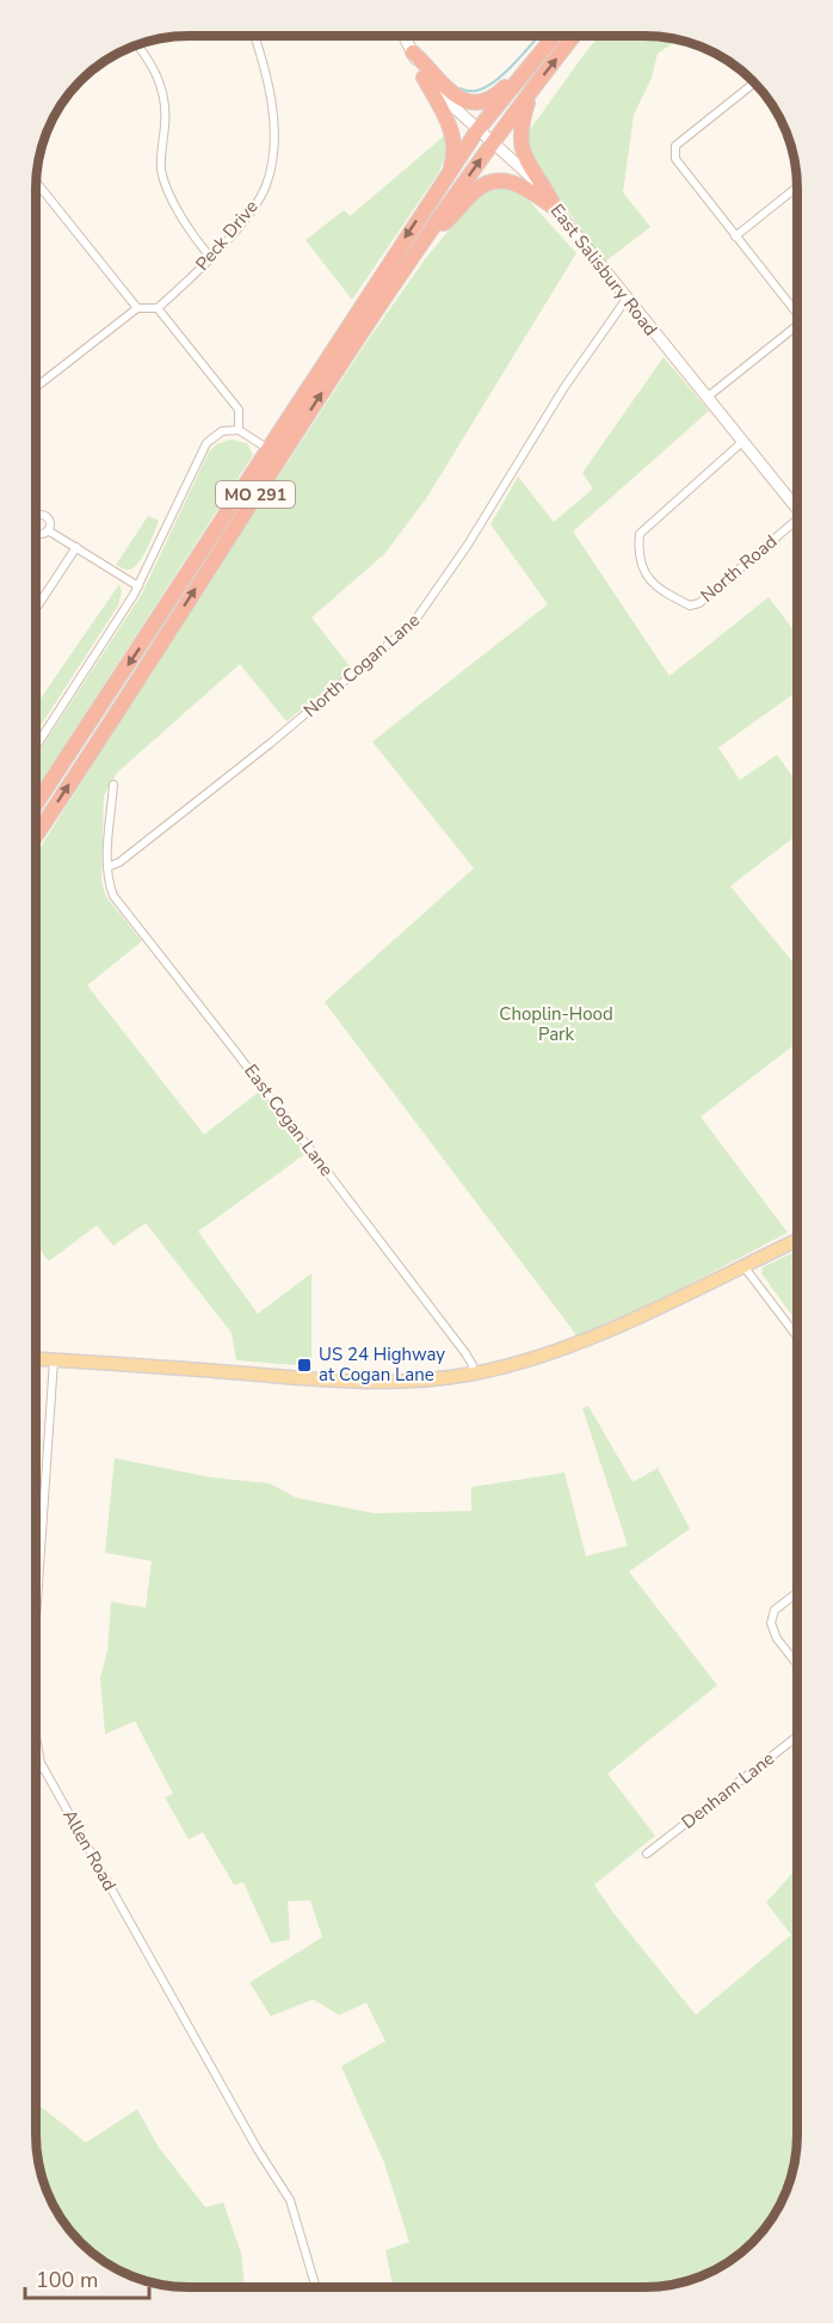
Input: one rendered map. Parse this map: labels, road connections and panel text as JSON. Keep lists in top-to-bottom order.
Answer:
{
  "streets": {
    "highway": ["MO 291"],
    "main road": ["East Salisbury Road"],
    "street": [
      "Peck Drive",
      "North Road",
      "North Cogan Lane",
      "East Cogan Lane",
      "Denham Lane",
      "Allen Road"
    ]
  },
  "crossings": [
    ["East Salisbury Road", "MO 291"],
    ["East Salisbury Road", "North Road"],
    ["East Salisbury Road", "North Cogan Lane"],
    ["North Cogan Lane", "East Cogan Lane"]
  ],
  "parks": ["Choplin-Hood Park"],
  "places": {
    "transit": ["US 24 Highway at Cogan Lane"]
  },
  "scale_bar": "100 m"
}
